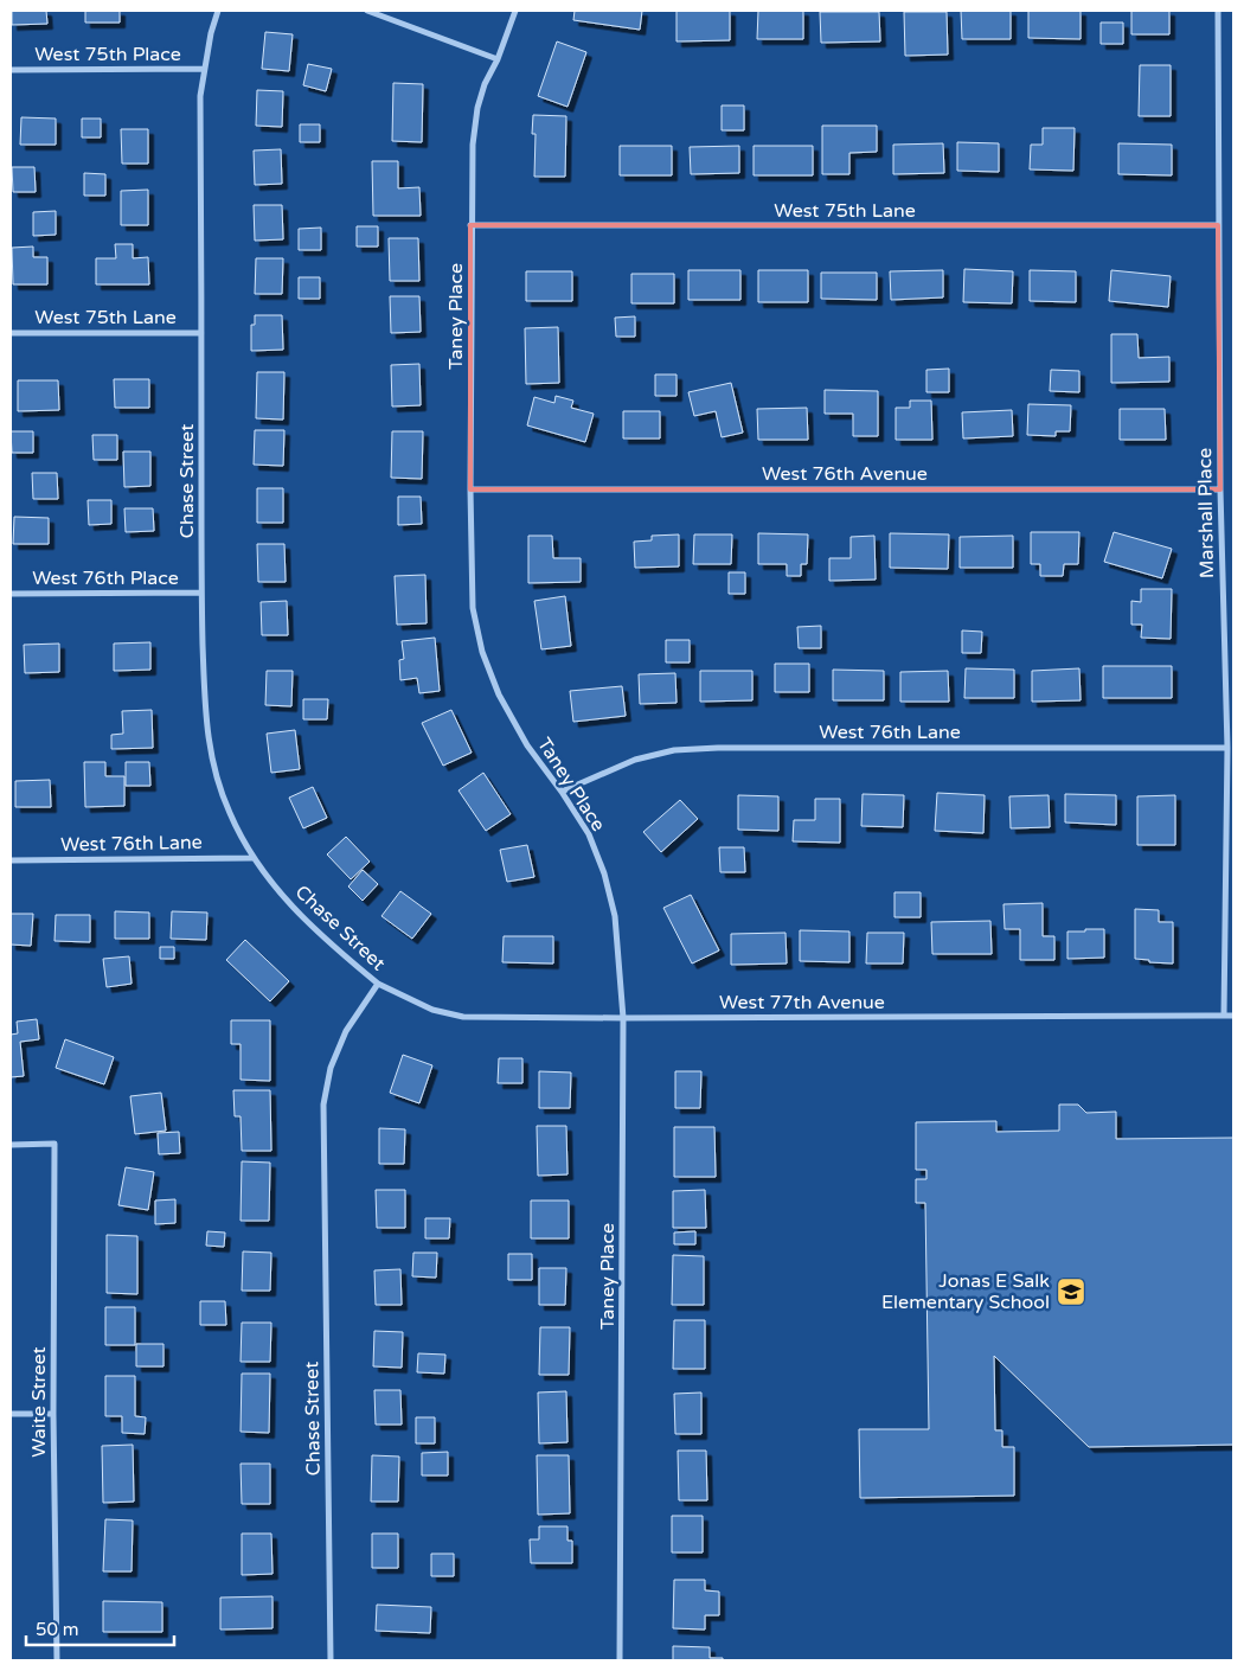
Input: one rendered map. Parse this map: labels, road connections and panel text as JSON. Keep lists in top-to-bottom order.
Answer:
{
  "streets": {
    "street": [
      "West 75th Place",
      "West 75th Lane",
      "Taney Place",
      "West 76th Avenue",
      "Chase Street",
      "Marshall Place",
      "West 76th Place",
      "West 76th Lane",
      "West 77th Avenue",
      "Waite Street"
    ]
  },
  "crossings": [
    ["West 75th Place", "Chase Street"],
    ["West 75th Lane", "Taney Place"],
    ["West 75th Lane", "Chase Street"],
    ["West 75th Lane", "Marshall Place"],
    ["Taney Place", "West 76th Avenue"],
    ["Taney Place", "West 76th Lane"],
    ["Taney Place", "West 77th Avenue"],
    ["West 76th Avenue", "Marshall Place"],
    ["Chase Street", "West 76th Place"],
    ["Chase Street", "West 76th Lane"],
    ["Chase Street", "West 77th Avenue"],
    ["Marshall Place", "West 76th Lane"],
    ["Marshall Place", "West 77th Avenue"]
  ],
  "places": {
    "school or university": ["Jonas E Salk Elementary School"]
  },
  "scale_bar": "50 m"
}
